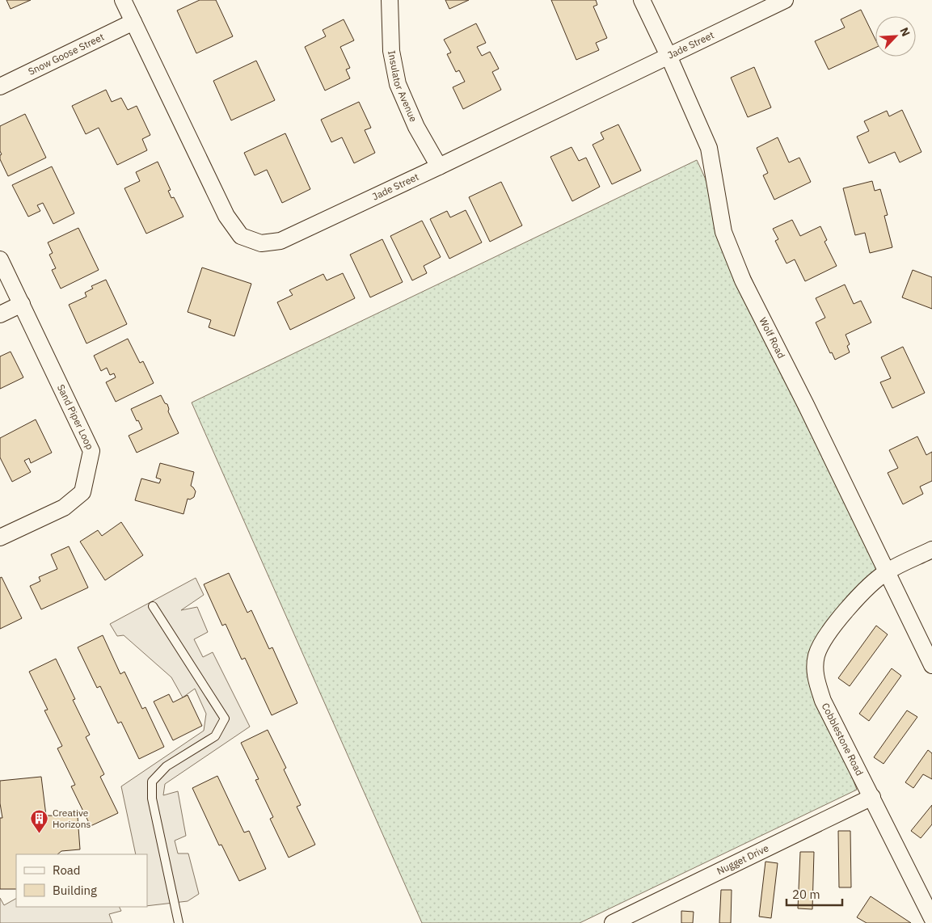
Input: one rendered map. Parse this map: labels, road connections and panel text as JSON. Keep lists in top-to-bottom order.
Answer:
{
  "streets": {
    "street": [
      "Jade Street",
      "Snow Goose Street",
      "Insulator Avenue",
      "Wolf Road",
      "Sand Piper Loop",
      "Cobblestone Road",
      "Nugget Drive"
    ]
  },
  "crossings": [
    ["Jade Street", "Snow Goose Street"],
    ["Jade Street", "Insulator Avenue"],
    ["Jade Street", "Wolf Road"],
    ["Wolf Road", "Cobblestone Road"],
    ["Cobblestone Road", "Nugget Drive"]
  ],
  "places": {
    "building": ["Creative Horizons"]
  },
  "legend": ["Road", "Building"],
  "scale_bar": "20 m",
  "north": "top right"
}
